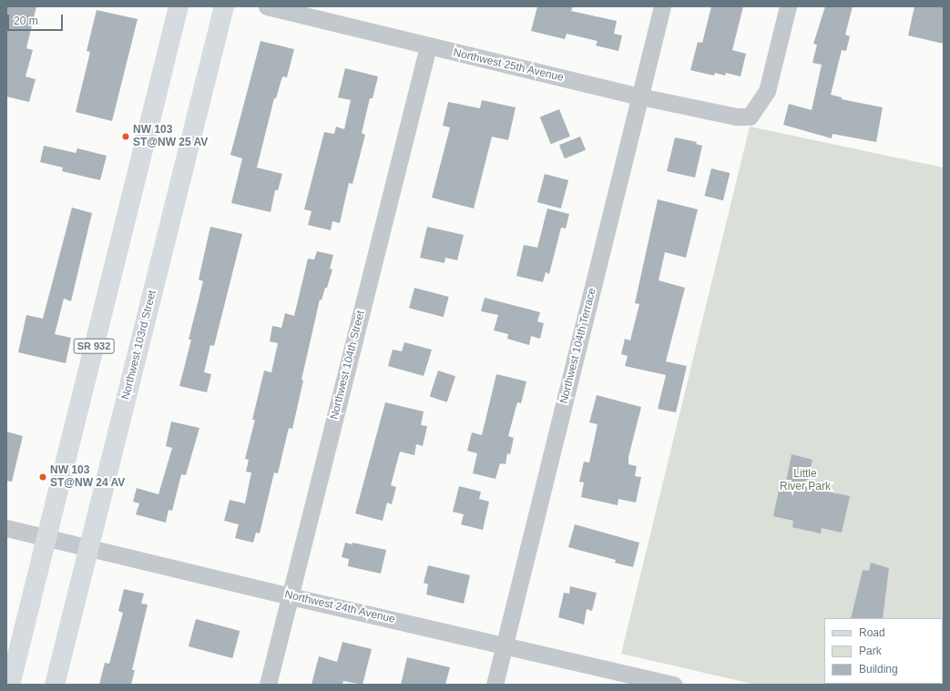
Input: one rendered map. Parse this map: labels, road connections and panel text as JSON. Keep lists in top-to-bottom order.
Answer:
{
  "streets": {
    "main road": ["Northwest 103rd Street", "SR 932"],
    "street": [
      "Northwest 25th Avenue",
      "Northwest 104th Terrace",
      "Northwest 104th Street",
      "Northwest 24th Avenue"
    ]
  },
  "crossings": [
    ["Northwest 25th Avenue", "Northwest 104th Terrace"],
    ["Northwest 25th Avenue", "Northwest 104th Street"],
    ["Northwest 103rd Street", "Northwest 24th Avenue"],
    ["SR 932", "Northwest 24th Avenue"],
    ["Northwest 104th Terrace", "Northwest 24th Avenue"],
    ["Northwest 104th Street", "Northwest 24th Avenue"]
  ],
  "parks": ["Little River Park"],
  "places": ["NW 103 ST@NW 25 AV", "NW 103 ST@NW 24 AV"],
  "legend": ["Road", "Park", "Building"],
  "scale_bar": "20 m"
}
